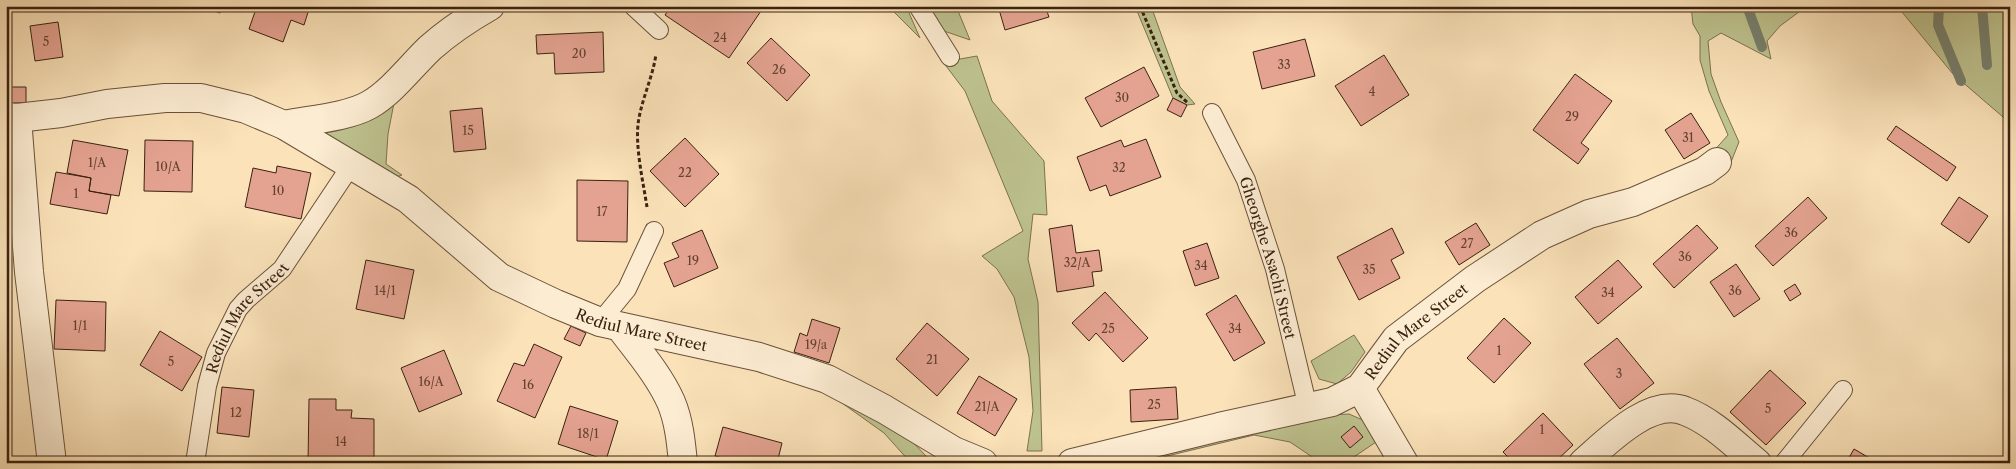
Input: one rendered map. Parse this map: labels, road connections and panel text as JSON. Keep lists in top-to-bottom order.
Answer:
{
  "streets": {
    "street": ["Rediul Mare Street"],
    "lane": ["Gheorghe Asachi Street"]
  },
  "crossings": [
    ["Gheorghe Asachi Street", "Rediul Mare Street"]
  ],
  "house_numbers": [
    "24",
    "5",
    "20",
    "33",
    "26",
    "4",
    "30",
    "29",
    "15",
    "31",
    "1/A",
    "10/A",
    "32",
    "22",
    "10",
    "1",
    "17",
    "36",
    "27",
    "36",
    "19",
    "32/A",
    "34",
    "35",
    "14/1",
    "36",
    "34",
    "1/1",
    "25",
    "34",
    "19/a",
    "1",
    "21",
    "5",
    "3",
    "16/A",
    "16",
    "25",
    "21/A",
    "5",
    "12",
    "1",
    "18/1",
    "14"
  ]
}
